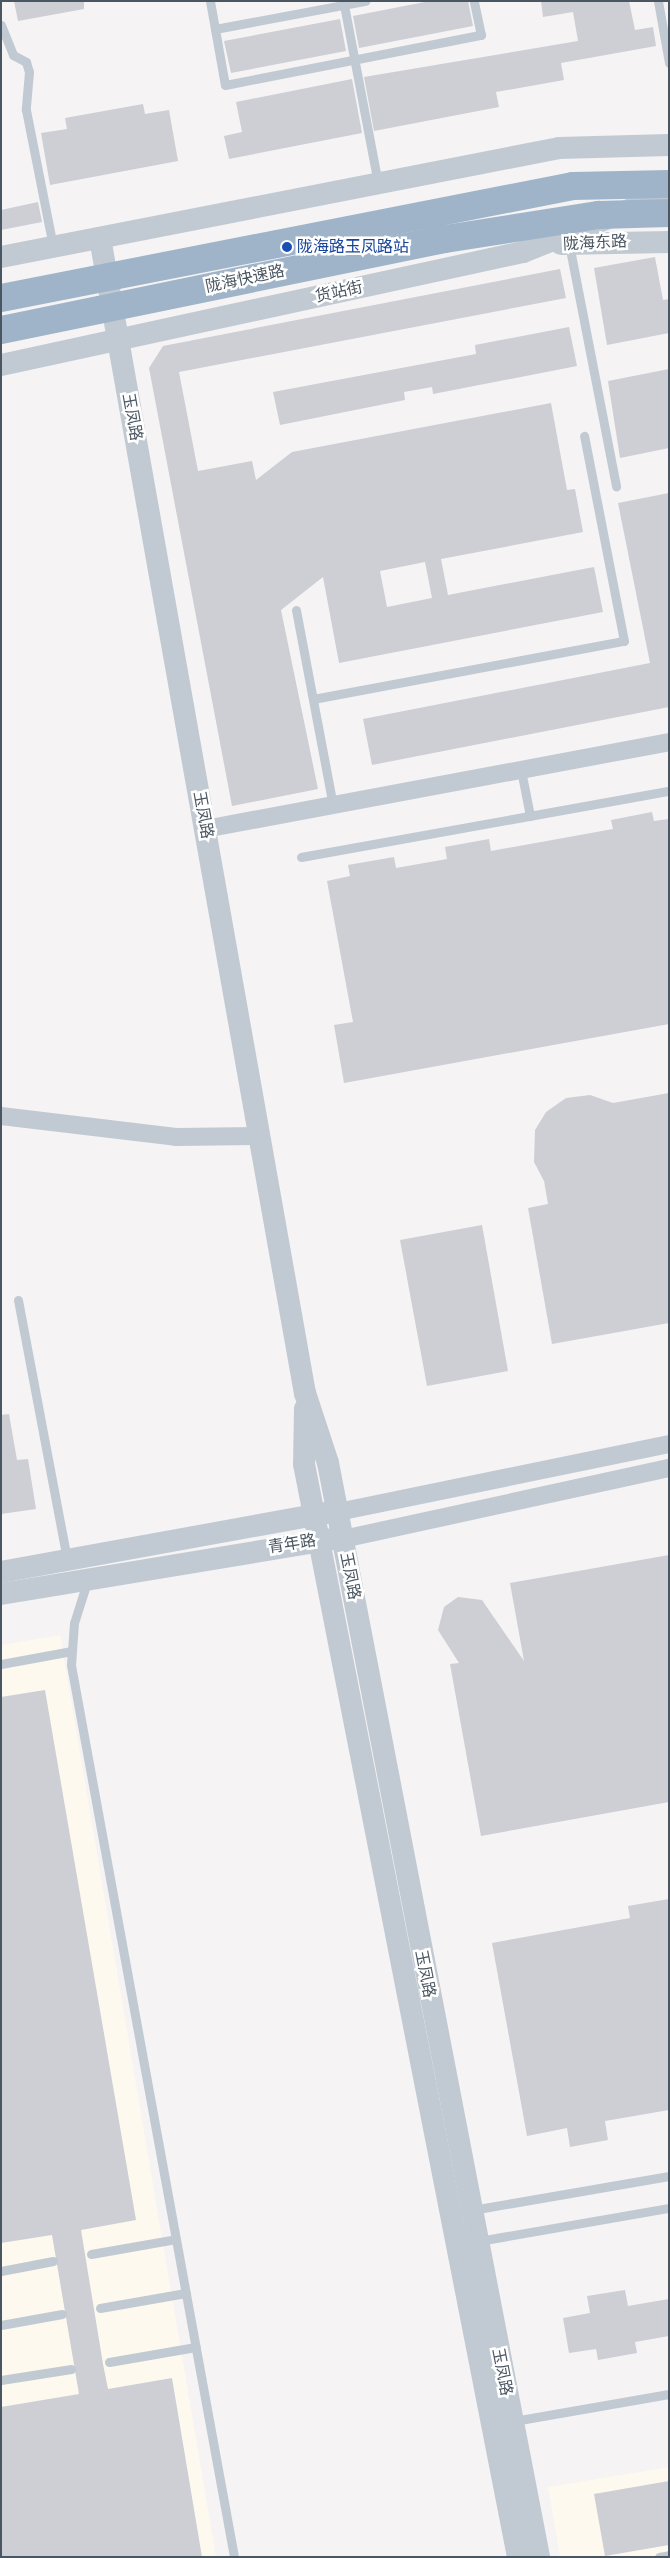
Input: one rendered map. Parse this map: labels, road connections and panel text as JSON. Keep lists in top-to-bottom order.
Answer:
{
  "streets": {
    "highway": ["陇海快速路"],
    "street": [
      "陇海东路",
      "货站街",
      "玉凤路",
      "青年路"
    ]
  },
  "crossings": [
    ["陇海东路", "货站街"],
    ["货站街", "玉凤路"],
    ["玉凤路", "青年路"]
  ],
  "places": ["陇海路玉凤路站"]
}
